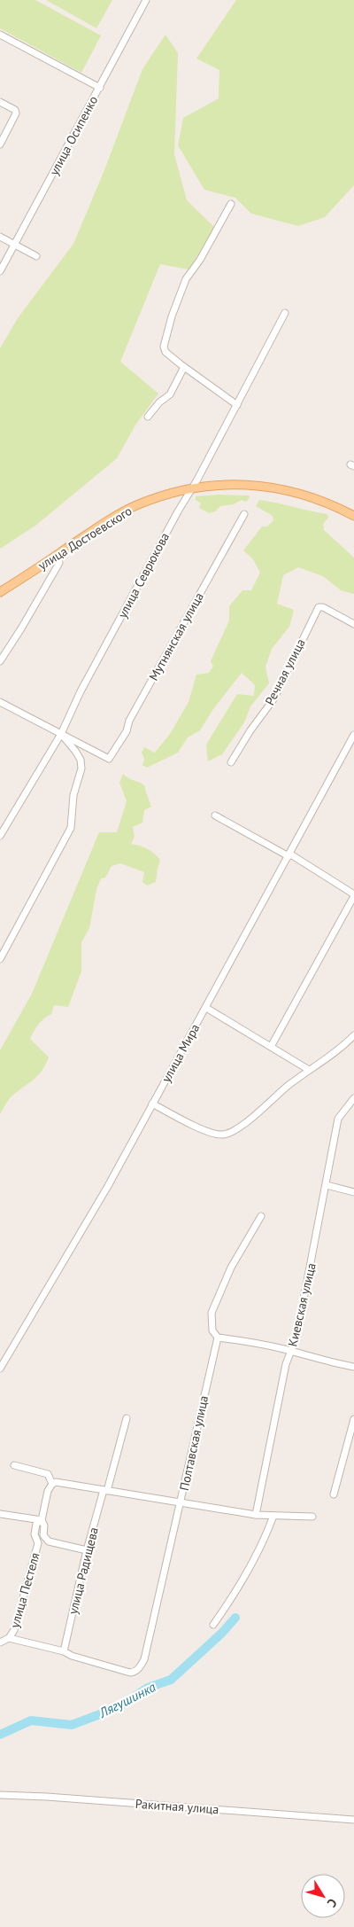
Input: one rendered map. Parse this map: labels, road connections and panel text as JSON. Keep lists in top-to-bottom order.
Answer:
{
  "streets": {
    "main road": ["улица Достоевского"],
    "street": [
      "улица Осипенко",
      "улица Севрюкова",
      "Мутнянская улица",
      "Речная улица",
      "улица Мира",
      "Киевская улица",
      "Полтавская улица",
      "улица Радищева",
      "улица Пестеля",
      "Ракитная улица"
    ]
  },
  "crossings": [
    ["улица Достоевского", "улица Севрюкова"],
    ["улица Севрюкова", "Мутнянская улица"],
    ["Полтавская улица", "улица Радищева"]
  ],
  "water": ["Лягушинка"],
  "north": "bottom right"
}
